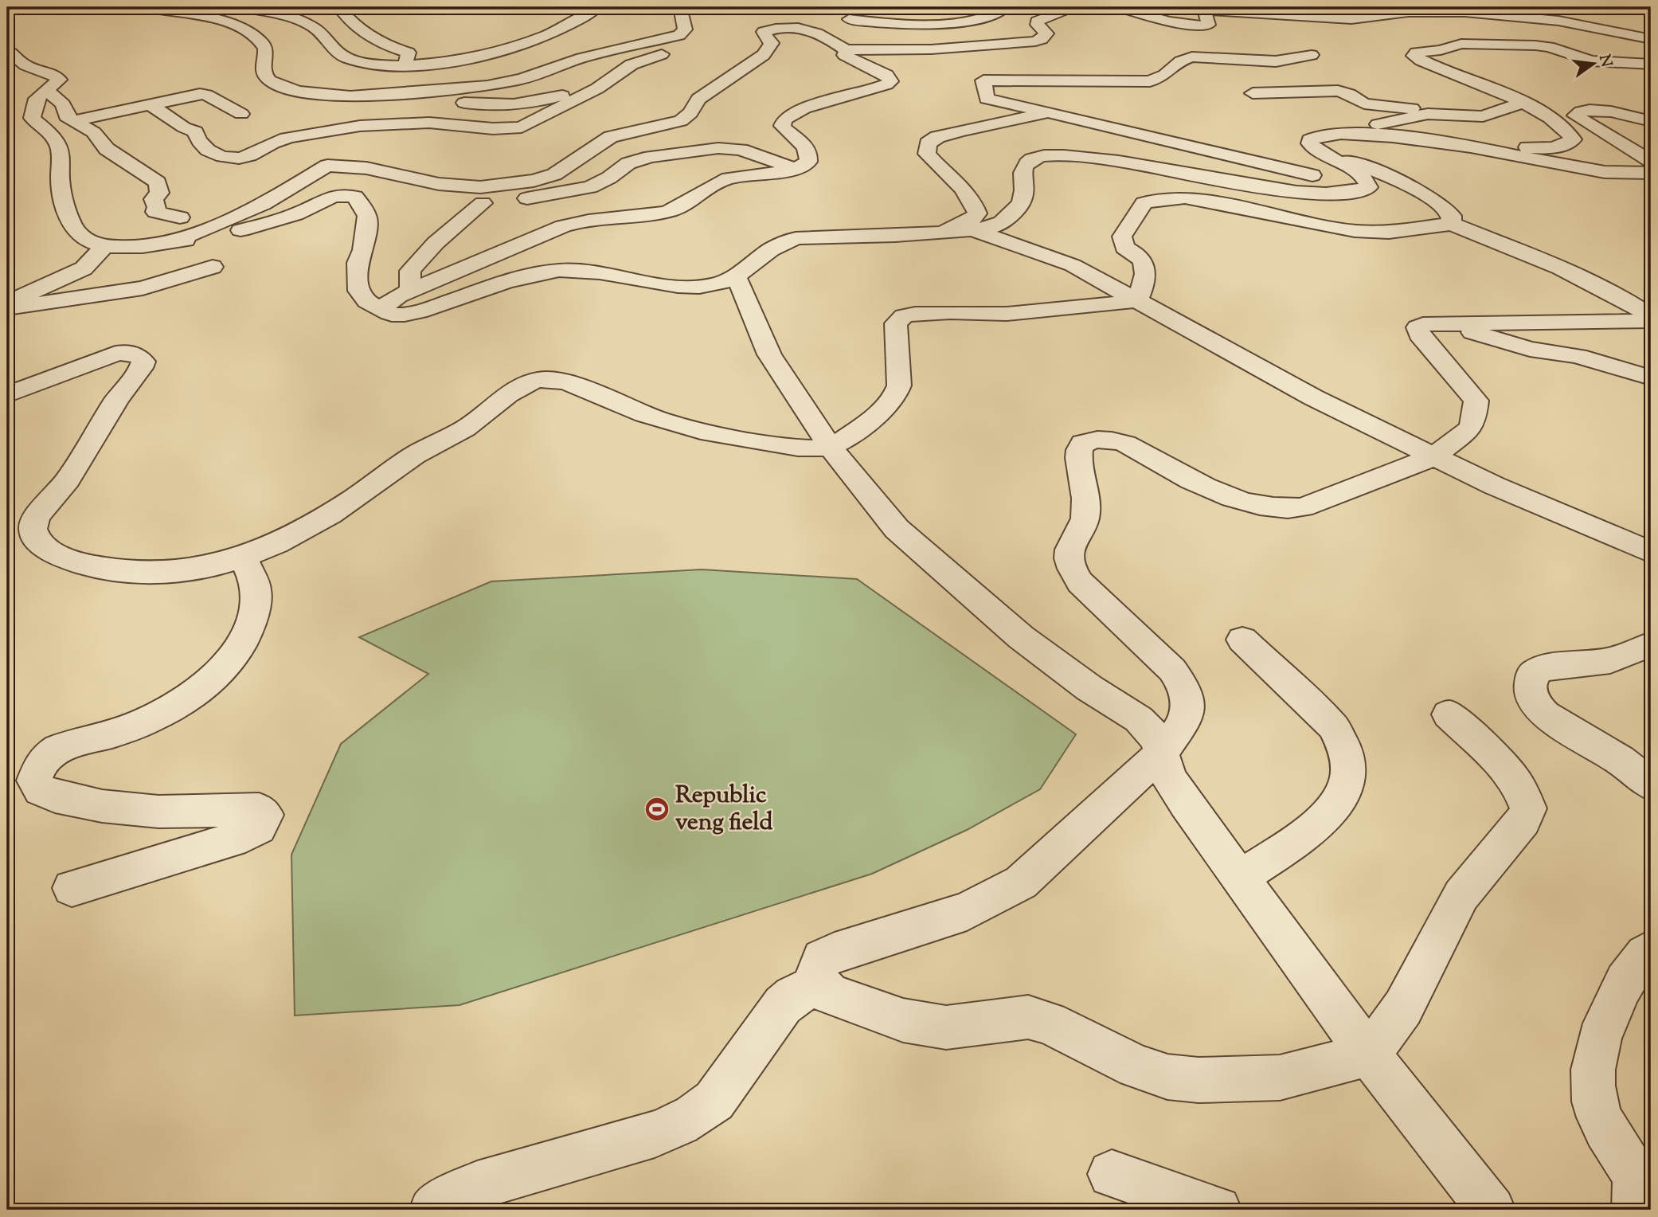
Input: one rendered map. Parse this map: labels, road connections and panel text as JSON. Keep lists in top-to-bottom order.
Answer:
{
  "places": {
    "sports": ["Republic veng field"]
  },
  "north": "right"
}
